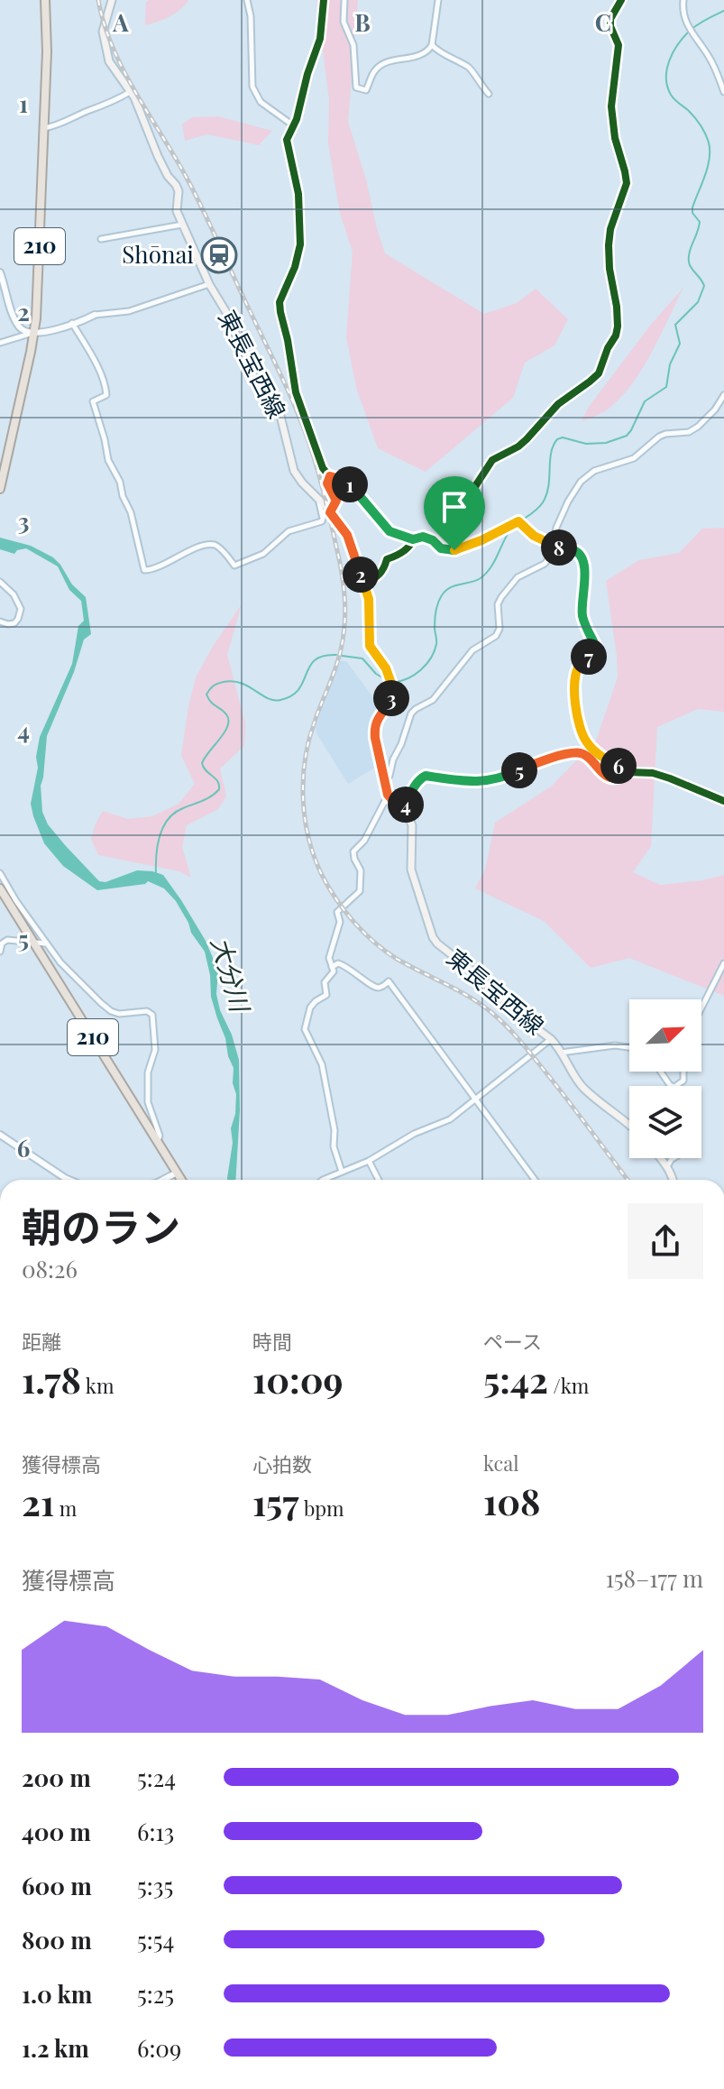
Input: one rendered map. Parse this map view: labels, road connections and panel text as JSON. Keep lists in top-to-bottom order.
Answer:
{
  "streets": {
    "highway": ["210"],
    "main road": ["東長宝西線"]
  },
  "water": ["大分川"],
  "places": {
    "station": ["Shōnai"]
  },
  "north": "top right",
  "page": {
    "pins": [
      "1",
      "8",
      "2",
      "7",
      "3",
      "6",
      "5",
      "4"
    ],
    "heading": ["朝のラン", "08:26"],
    "stats": [
      ["距離", "1.78 km"],
      ["時間", "10:09"],
      ["ペース", "5:42 /km"],
      ["獲得標高", "21 m"],
      ["心拍数", "157 bpm"],
      ["kcal", "108"]
    ],
    "chart": ["獲得標高", "158–177 m"],
    "list": [
      {
        "name": "200 m",
        "note": "5:24"
      },
      {
        "name": "400 m",
        "note": "6:13"
      },
      {
        "name": "600 m",
        "note": "5:35"
      },
      {
        "name": "800 m",
        "note": "5:54"
      },
      {
        "name": "1.0 km",
        "note": "5:25"
      },
      {
        "name": "1.2 km",
        "note": "6:09"
      }
    ]
  },
  "grid": {
    "columns": ["A", "B", "C"],
    "rows": [
      "1",
      "2",
      "3",
      "4",
      "5",
      "6"
    ]
  }
}
